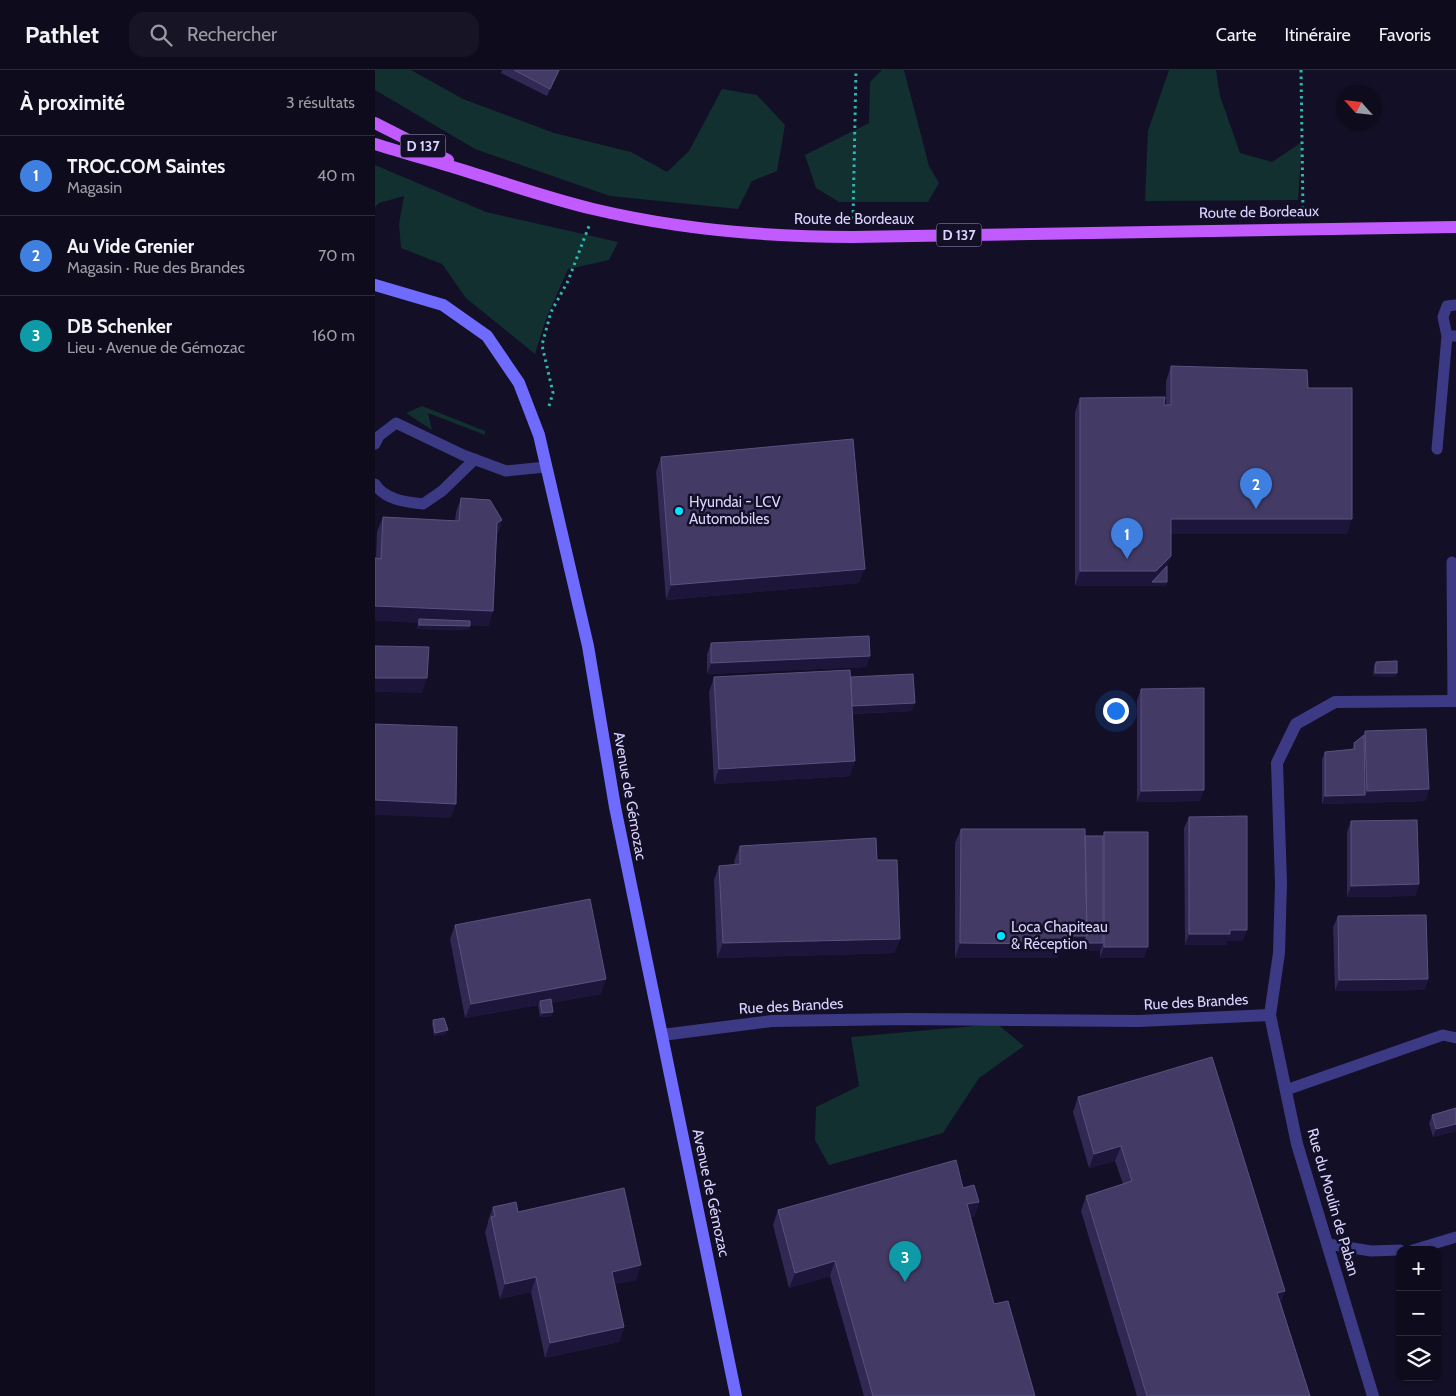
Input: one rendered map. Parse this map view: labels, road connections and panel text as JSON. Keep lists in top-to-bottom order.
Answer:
{
  "streets": {
    "main road": ["D 137", "Route de Bordeaux", "Avenue de Gémozac"],
    "street": ["Rue des Brandes", "Rue du Moulin de Paban"]
  },
  "crossings": [
    ["Avenue de Gémozac", "Rue des Brandes"],
    ["Rue des Brandes", "Rue du Moulin de Paban"]
  ],
  "places": ["Hyundai - LCV Automobiles", "Loca Chapiteau & Réception"],
  "north": "top left",
  "page": {
    "header": "Pathlet",
    "search": "Rechercher",
    "nav": ["Carte", "Itinéraire", "Favoris"],
    "heading": ["À proximité", "3 résultats"],
    "list": [
      {
        "mark": "1",
        "name": "TROC.COM Saintes",
        "note": "Magasin",
        "value": "40 m"
      },
      {
        "mark": "2",
        "name": "Au Vide Grenier",
        "note": "Magasin · Rue des Brandes",
        "value": "70 m"
      },
      {
        "mark": "3",
        "name": "DB Schenker",
        "note": "Lieu · Avenue de Gémozac",
        "value": "160 m"
      }
    ],
    "pins": ["2", "1", "3"],
    "map_buttons": ["+", "−"]
  }
}
